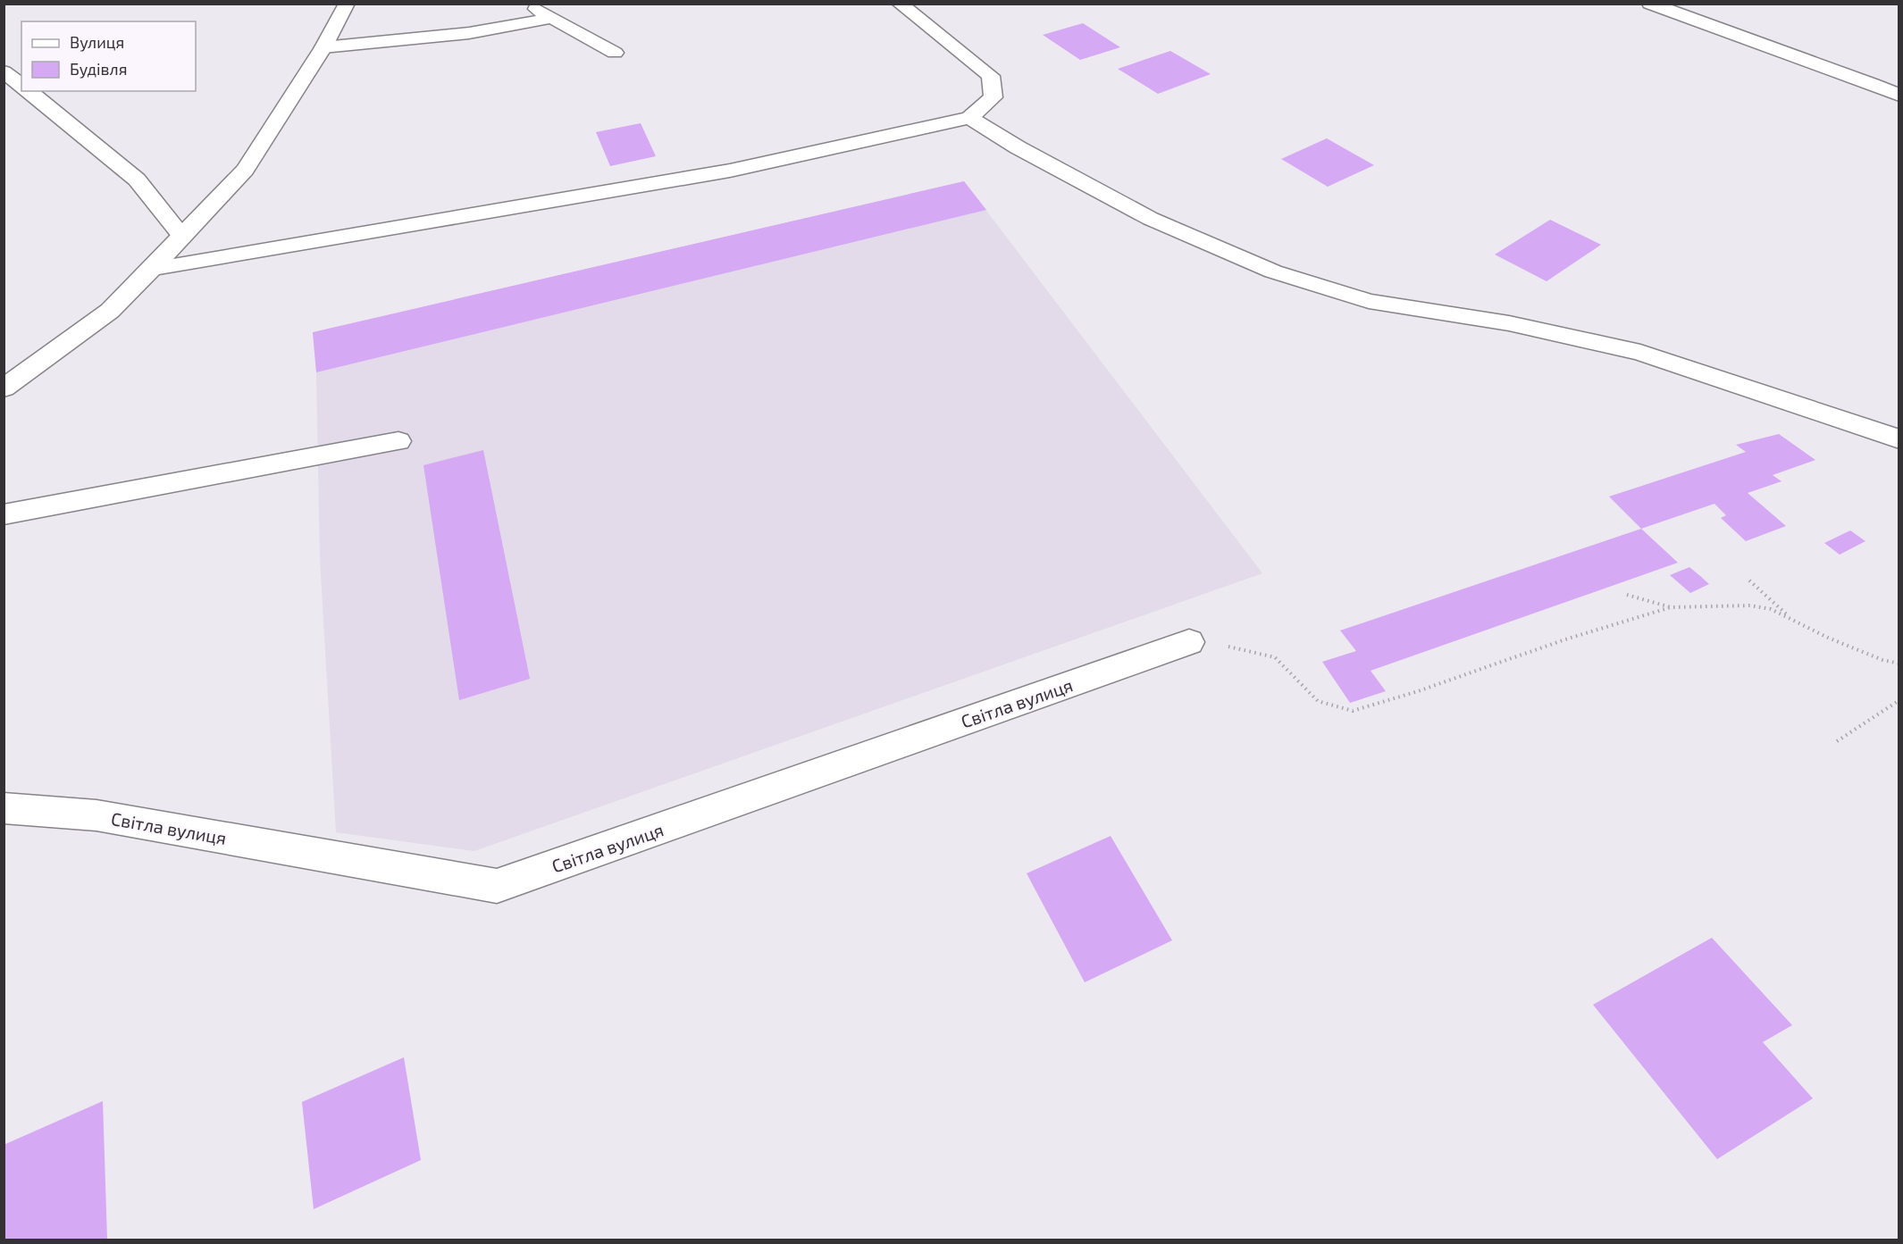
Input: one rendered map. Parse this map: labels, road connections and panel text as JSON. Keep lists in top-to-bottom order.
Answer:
{
  "streets": {
    "street": ["Світла вулиця"]
  },
  "legend": ["Вулиця", "Будівля"]
}
